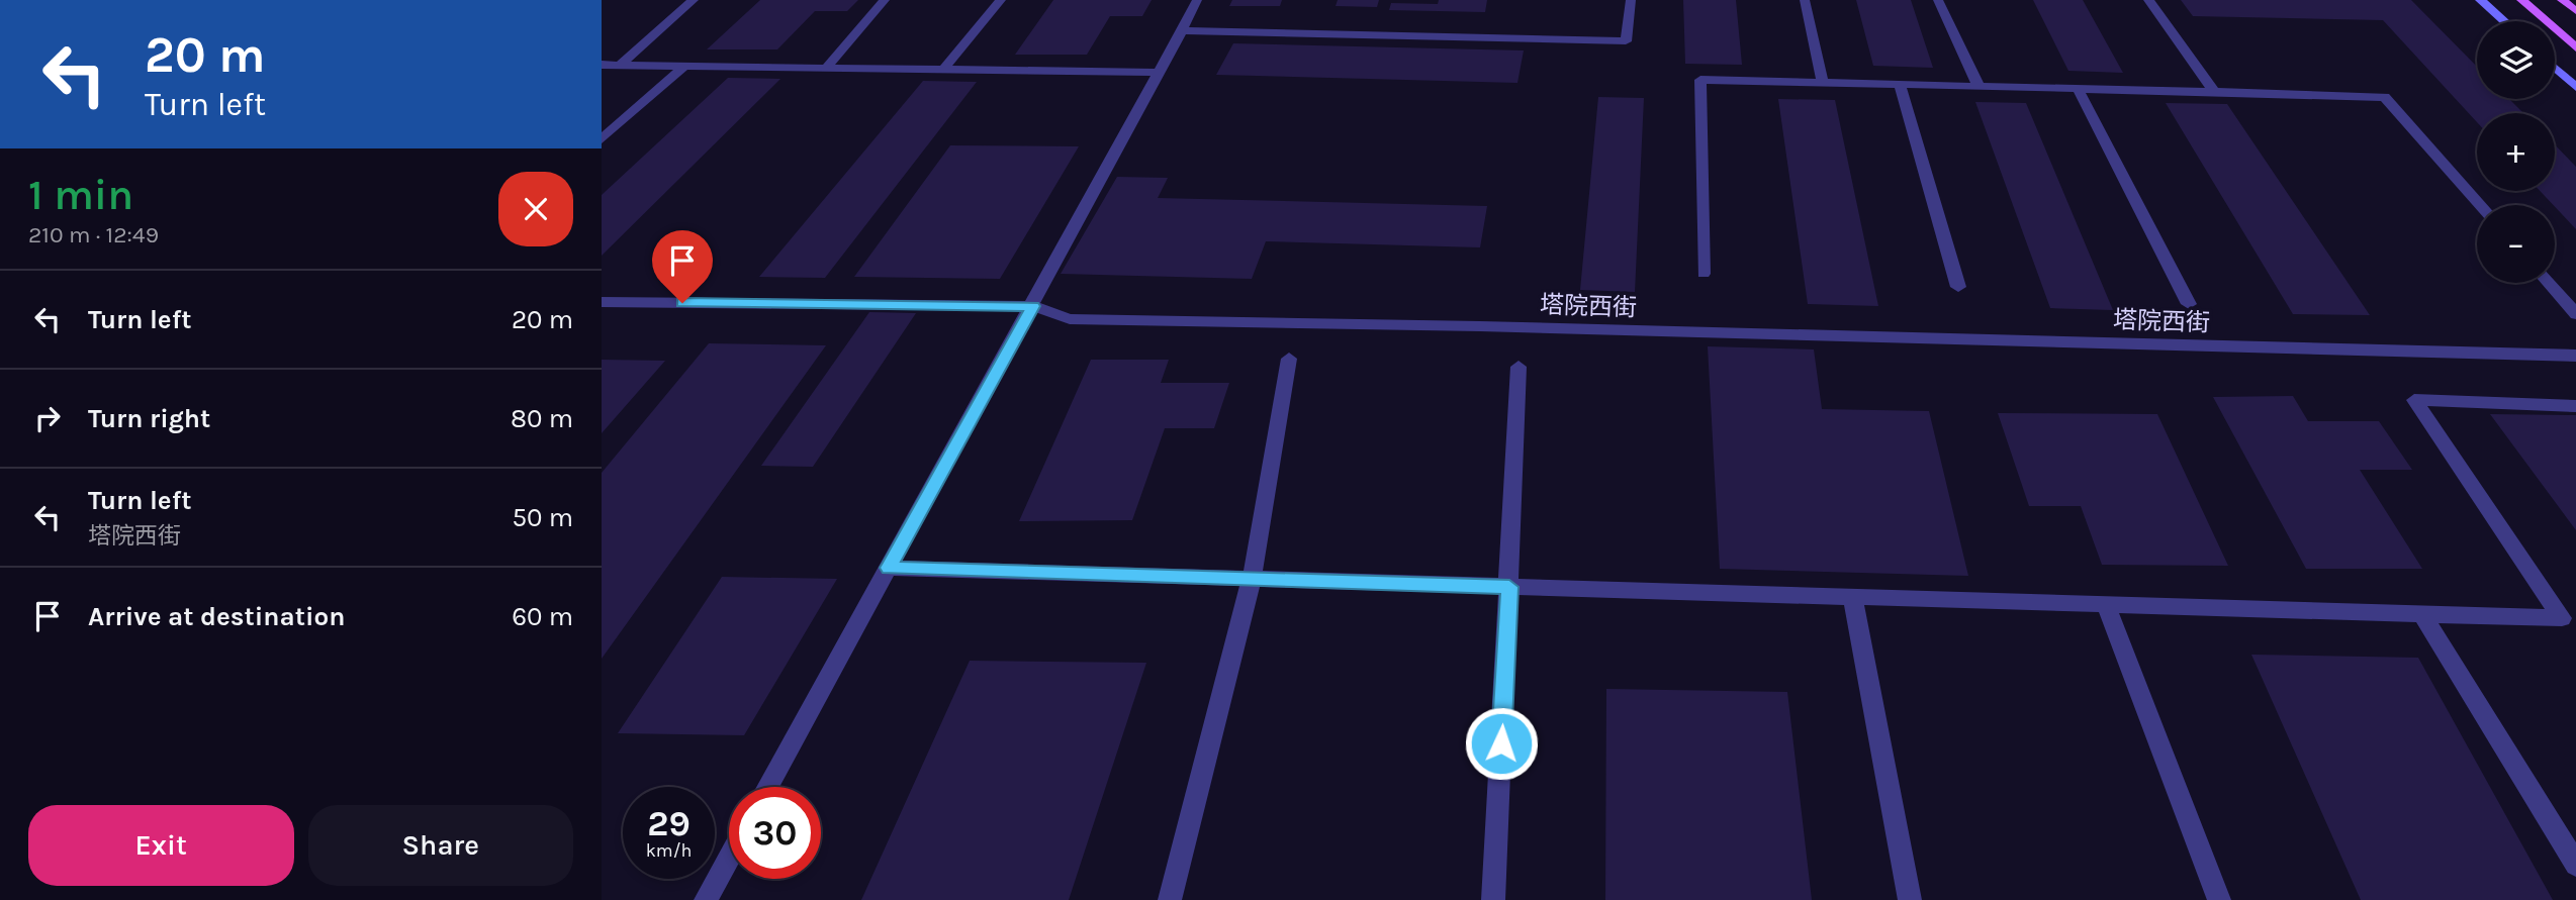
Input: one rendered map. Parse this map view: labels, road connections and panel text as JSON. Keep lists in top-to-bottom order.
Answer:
{
  "streets": {
    "street": ["塔院西街"]
  },
  "page": {
    "turn": ["20 m", "Turn left"],
    "map_buttons": ["+", "−"],
    "heading": ["1 min", "210 m · 12:49"],
    "list": [
      {
        "name": "Turn left",
        "value": "20 m"
      },
      {
        "name": "Turn right",
        "value": "80 m"
      },
      {
        "name": "Turn left",
        "note": "塔院西街",
        "value": "50 m"
      },
      {
        "name": "Arrive at destination",
        "value": "60 m"
      }
    ],
    "speed": "29 km/h",
    "limit": "30",
    "buttons": ["Exit", "Share"]
  }
}
